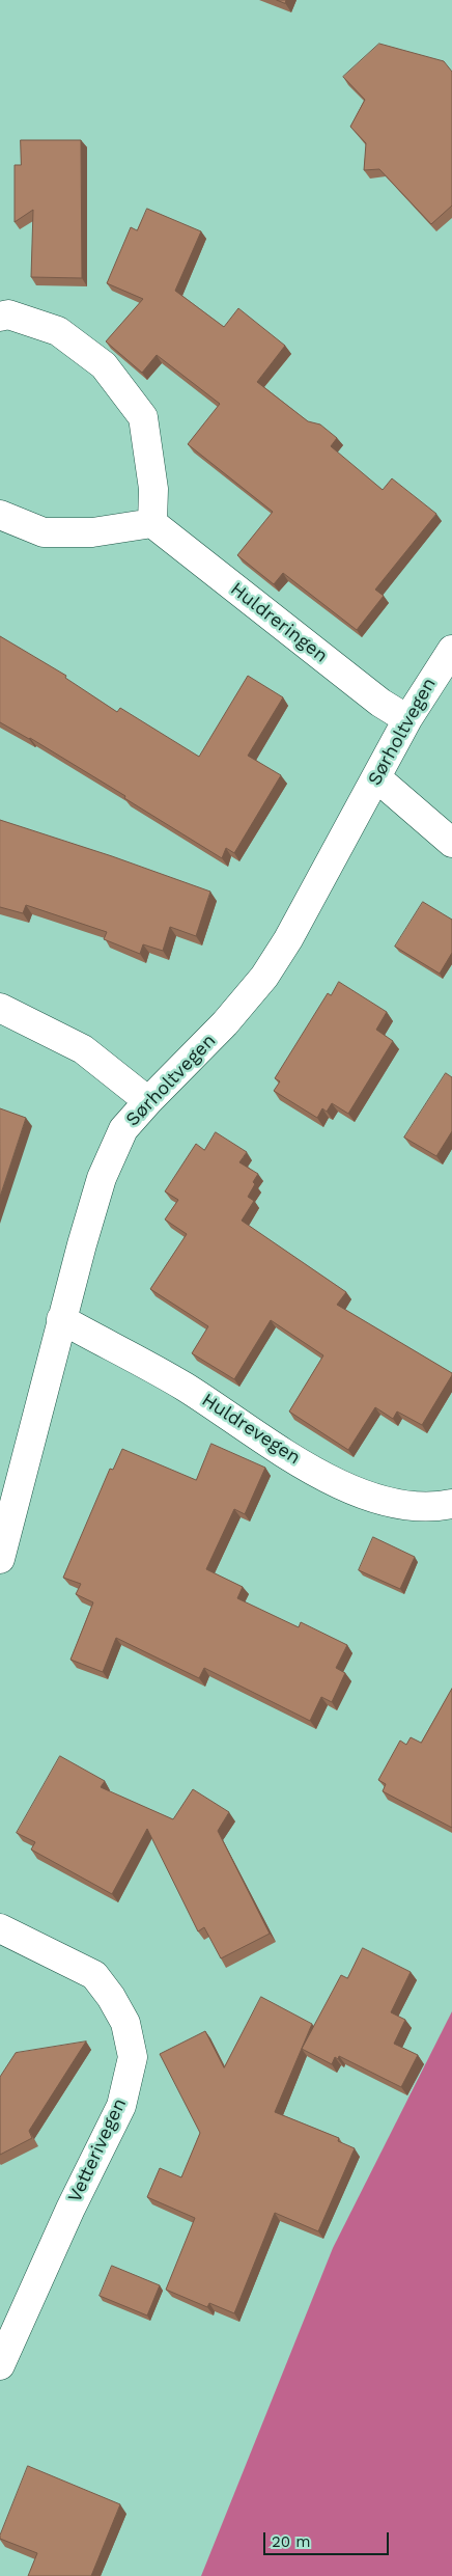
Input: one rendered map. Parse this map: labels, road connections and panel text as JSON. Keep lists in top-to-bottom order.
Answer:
{
  "streets": {
    "street": [
      "Huldreringen",
      "Sørholtvegen",
      "Huldrevegen",
      "Vetterivegen"
    ]
  },
  "crossings": [
    ["Huldreringen", "Sørholtvegen"],
    ["Sørholtvegen", "Huldrevegen"]
  ],
  "scale_bar": "20 m"
}
